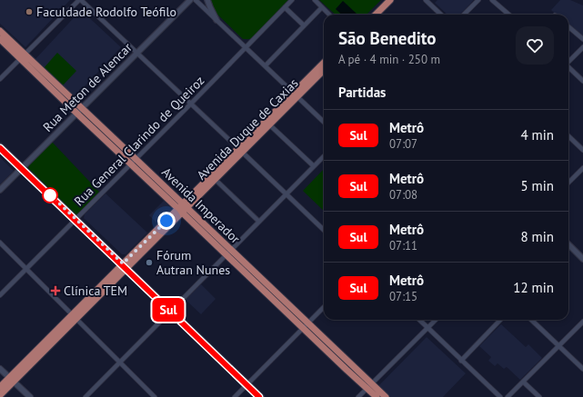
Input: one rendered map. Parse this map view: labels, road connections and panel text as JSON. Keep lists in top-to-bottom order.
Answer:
{
  "streets": {
    "main road": ["Avenida Duque de Caxias", "Avenida Imperador"],
    "street": ["Rua Meton de Alencar", "Rua General Clarindo de Queiroz"]
  },
  "crossings": [
    ["Rua Meton de Alencar", "Avenida Imperador"],
    ["Avenida Duque de Caxias", "Avenida Imperador"],
    ["Rua General Clarindo de Queiroz", "Avenida Imperador"]
  ],
  "places": {
    "other": ["Faculdade Rodolfo Teófilo", "Fórum Autran Nunes"],
    "health": ["Clínica TEM"]
  },
  "lines": ["metro line Sul"],
  "page": {
    "on_map": "Sul",
    "heading": [
      ["São Benedito", "A pé · 4 min · 250 m"],
      "Partidas"
    ],
    "list": [
      {
        "mark": "Sul",
        "name": "Metrô",
        "note": "07:07",
        "value": "4 min"
      },
      {
        "mark": "Sul",
        "name": "Metrô",
        "note": "07:08",
        "value": "5 min"
      },
      {
        "mark": "Sul",
        "name": "Metrô",
        "note": "07:11",
        "value": "8 min"
      },
      {
        "mark": "Sul",
        "name": "Metrô",
        "note": "07:15",
        "value": "12 min"
      }
    ]
  }
}
